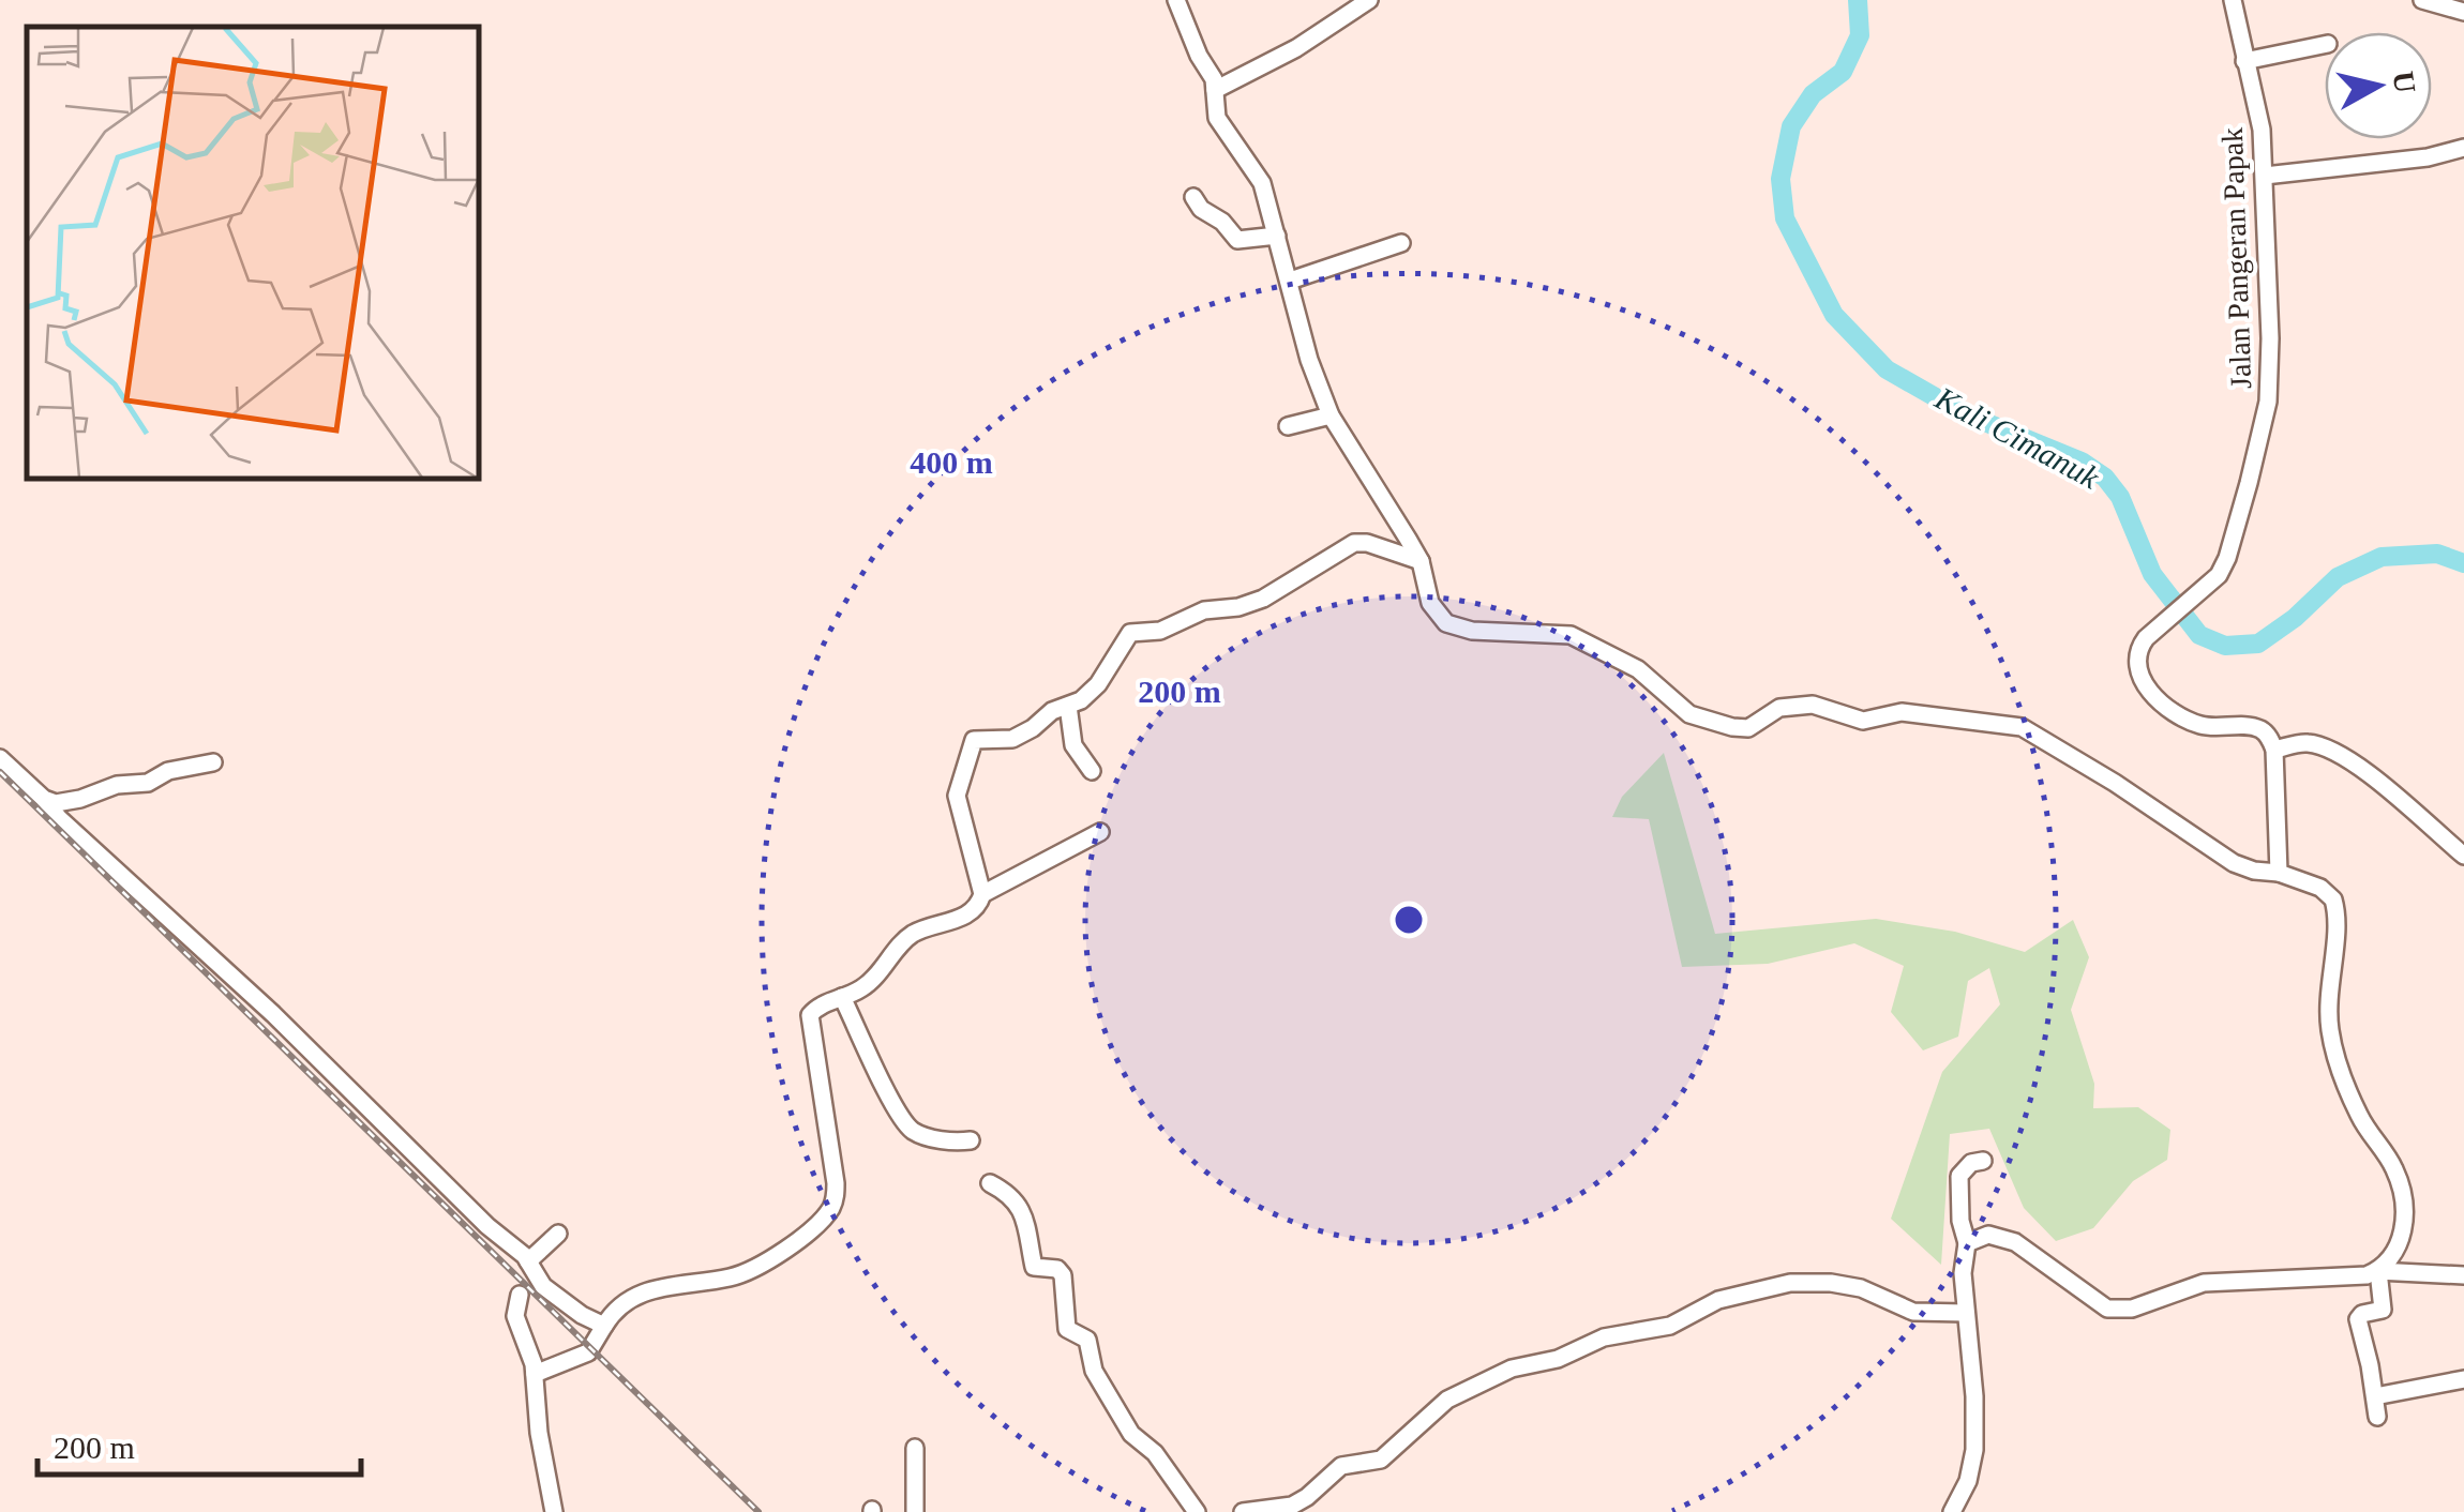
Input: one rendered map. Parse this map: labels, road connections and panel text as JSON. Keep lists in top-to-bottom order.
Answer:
{
  "streets": {
    "street": ["Jalan Pangeran Papak"]
  },
  "water": ["Kali Cimanuk"],
  "scale_bar": "200 m",
  "north": "right",
  "rings": ["400 m", "200 m"]
}
